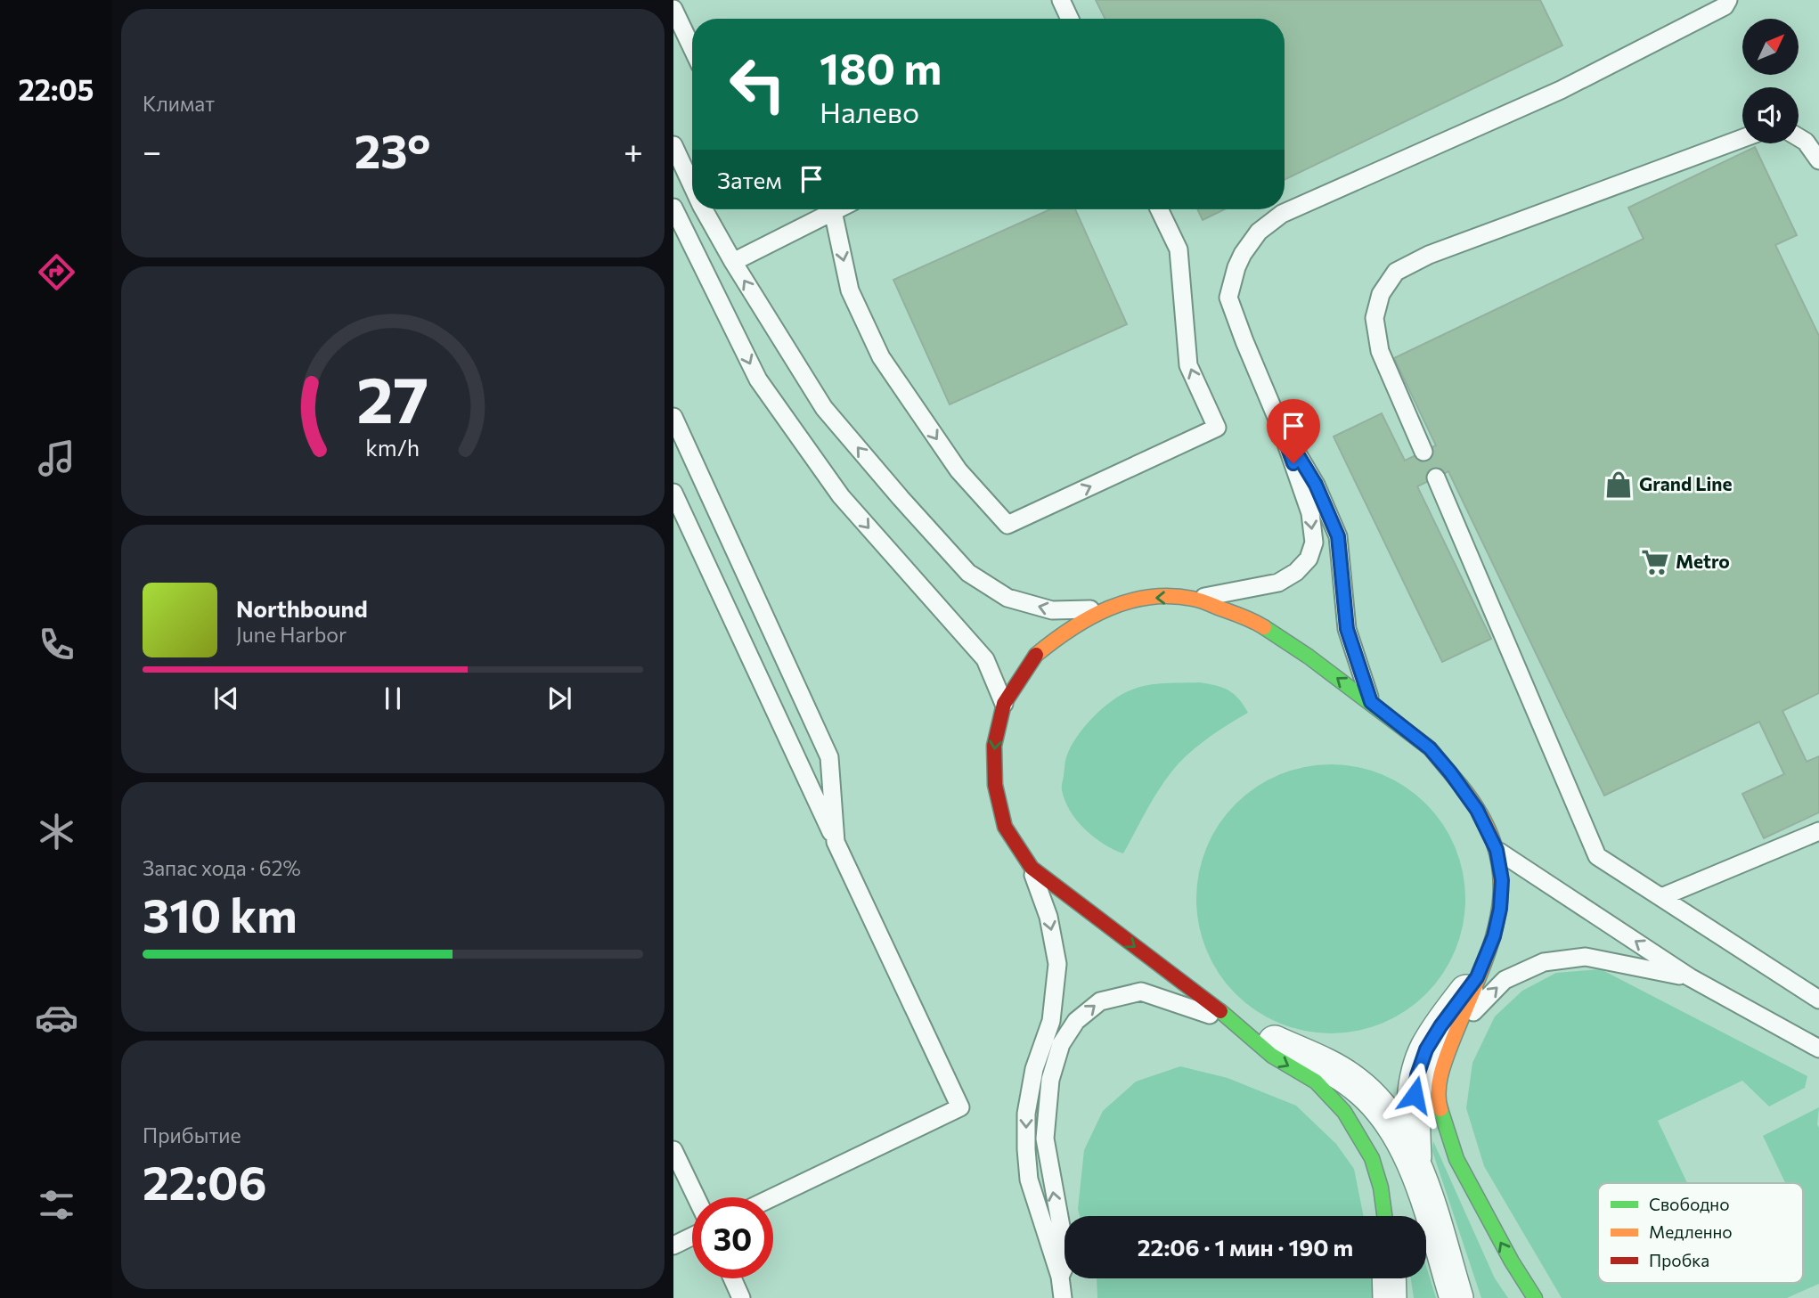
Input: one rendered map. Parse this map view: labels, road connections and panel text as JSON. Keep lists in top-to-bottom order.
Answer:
{
  "places": {
    "shop": ["Grand Line"],
    "supermarket": ["Metro"]
  },
  "legend": ["Свободно", "Медленно", "Пробка"],
  "north": "top right",
  "page": {
    "tabs": "22:05",
    "tile": [
      "Климат",
      ["Запас хода · 62%", "310 km"],
      ["Прибытие", "22:06"]
    ],
    "turn": ["180 m", "Налево"],
    "heat": ["−", "23°", "+"],
    "then": "Затем",
    "song": ["Northbound", "June Harbor"],
    "limit": "30",
    "trip": "22:06 · 1 мин · 190 m",
    "gauge": ["27", "km/h"]
  }
}
